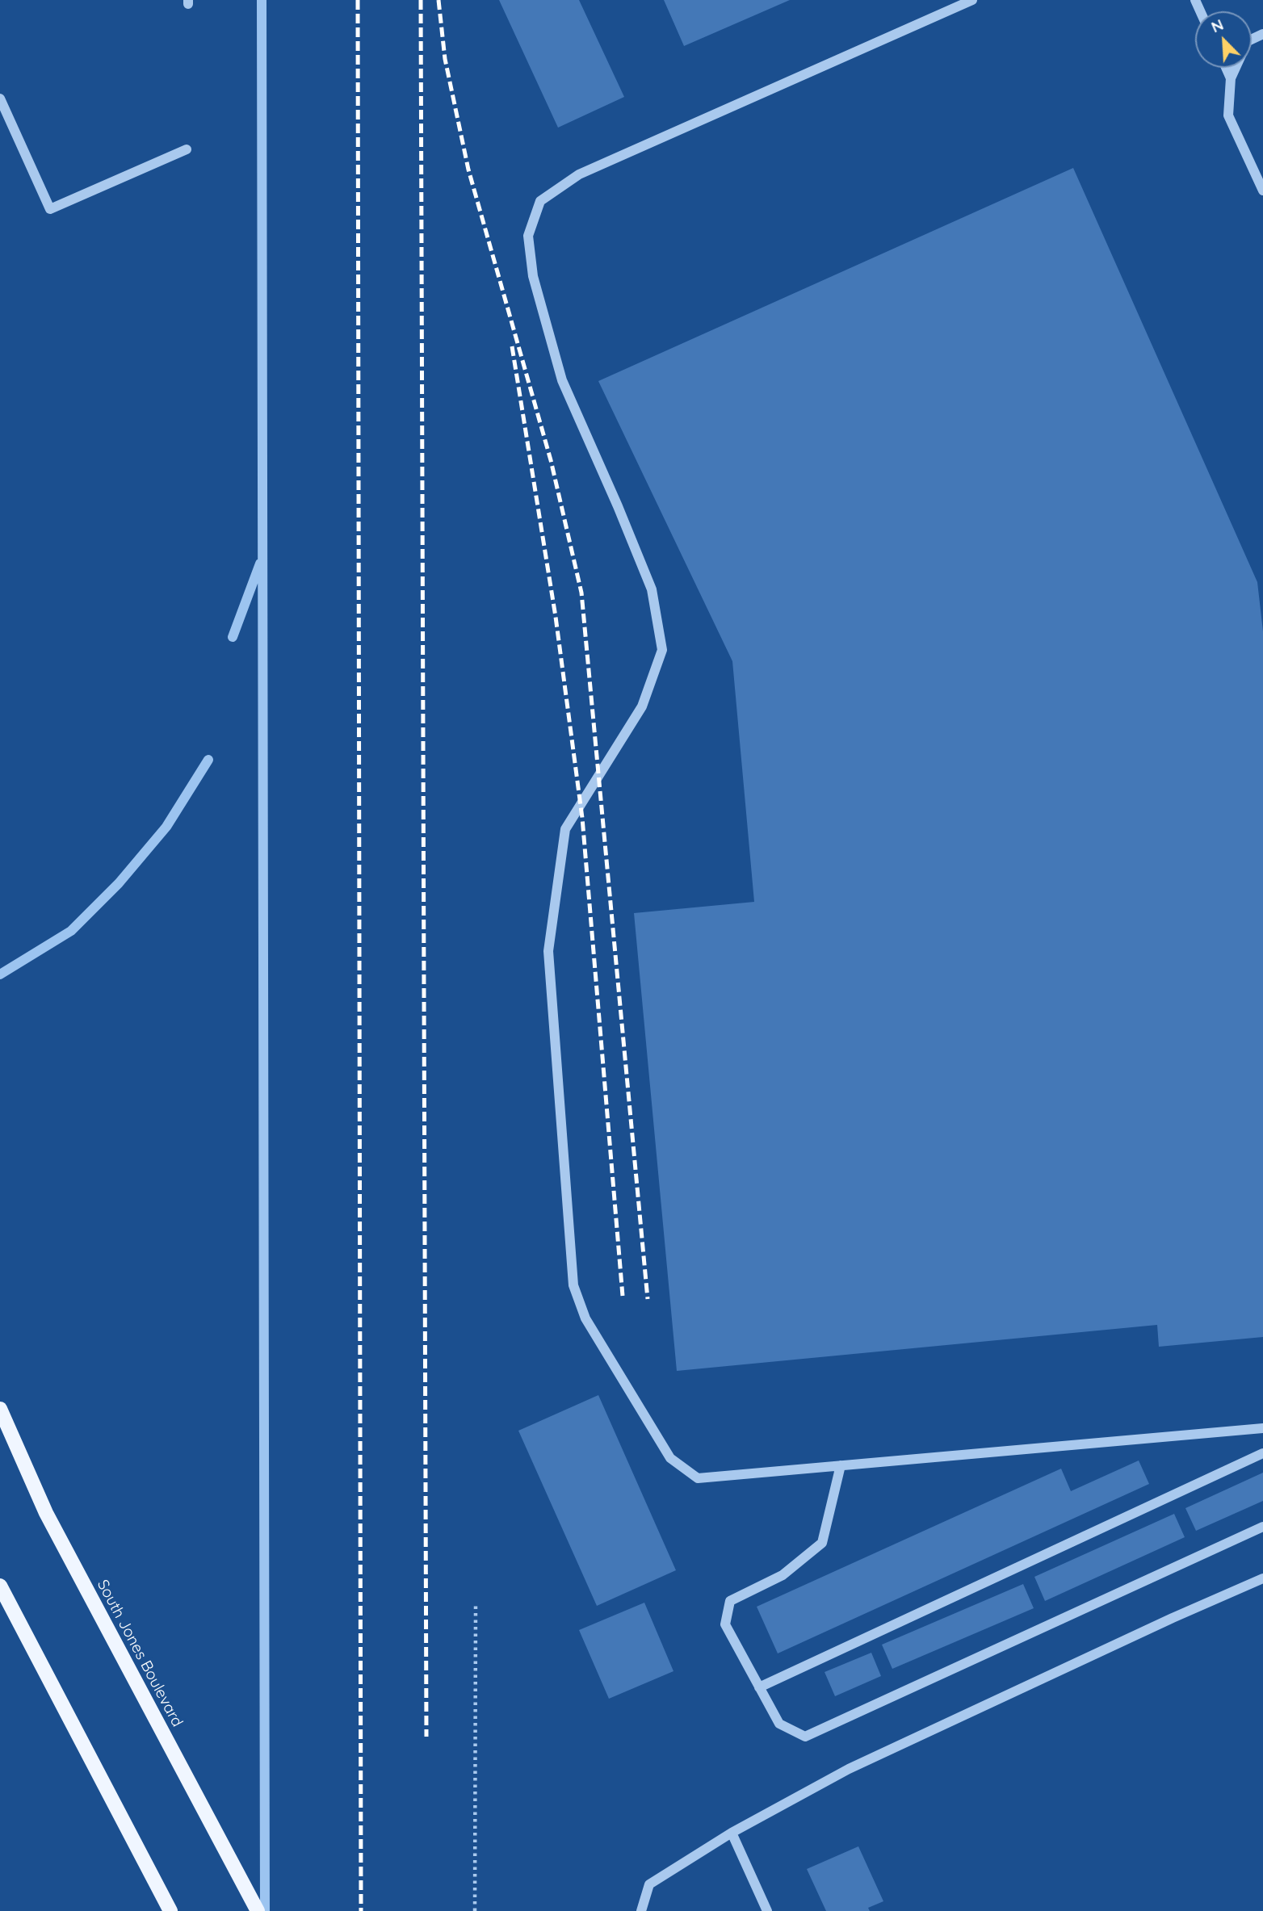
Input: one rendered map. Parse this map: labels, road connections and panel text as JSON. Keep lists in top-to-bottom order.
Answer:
{
  "streets": {
    "main road": ["South Jones Boulevard"]
  },
  "north": "top left"
}
